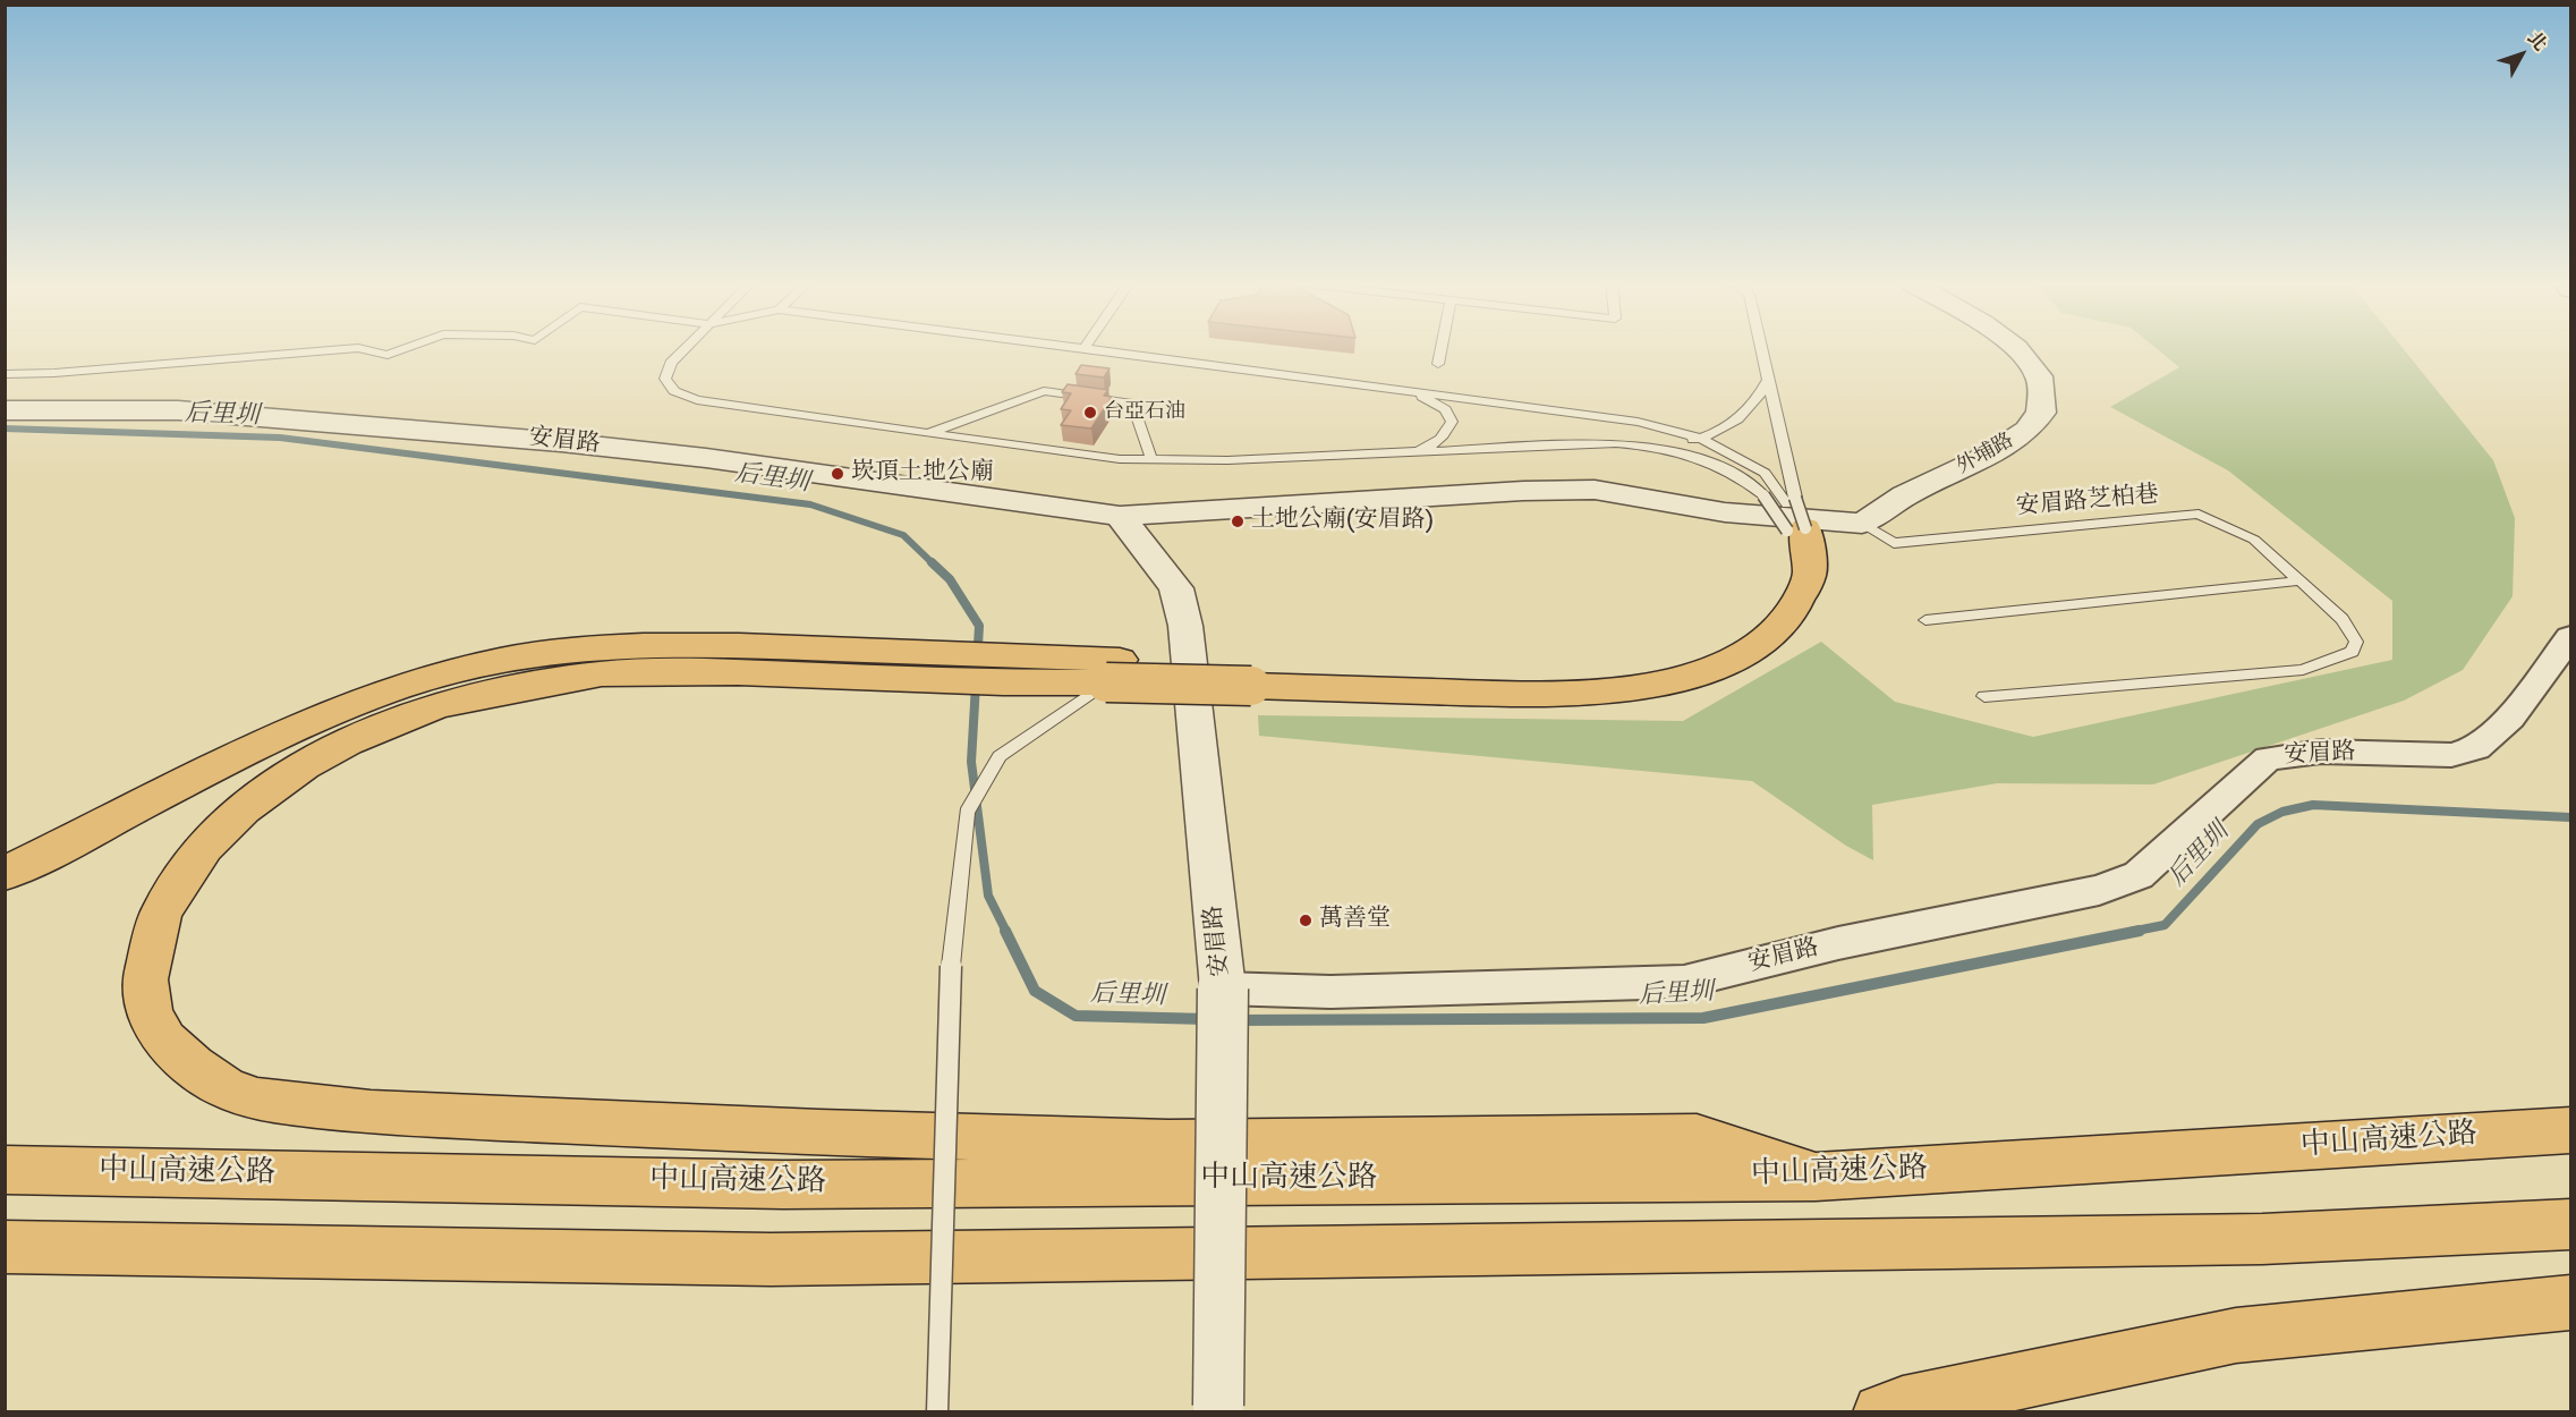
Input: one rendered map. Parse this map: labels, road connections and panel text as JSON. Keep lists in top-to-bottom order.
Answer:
{
  "streets": {
    "highway": ["中山高速公路"],
    "street": ["安眉路", "外埔路"],
    "lane": ["安眉路芝柏巷"]
  },
  "crossings": [
    ["安眉路", "外埔路"],
    ["安眉路", "安眉路芝柏巷"],
    ["外埔路", "安眉路芝柏巷"]
  ],
  "water": ["后里圳"],
  "places": [
    "台亞石油",
    "崁頂土地公廟",
    "土地公廟(安眉路)",
    "萬善堂"
  ],
  "north": "top right"
}
